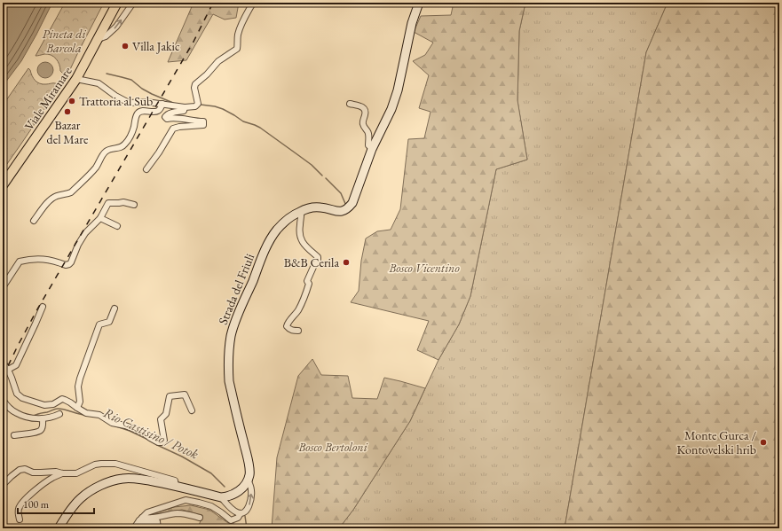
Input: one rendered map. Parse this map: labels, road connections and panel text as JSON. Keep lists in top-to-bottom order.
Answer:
{
  "streets": {
    "main road": ["Viale Miramare", "Strada del Friuli"]
  },
  "water": ["Rio Castisino / Potok"],
  "parks": ["Pineta di Barcola", "Bosco Vicentino", "Bosco Bertoloni"],
  "places": [
    "Villa Jakic",
    "Trattoria al Sub",
    "Bazar del Mare",
    "B&B Cerila",
    "Monte Gurca / Kontovelski hrib"
  ],
  "scale_bar": "100 m"
}
